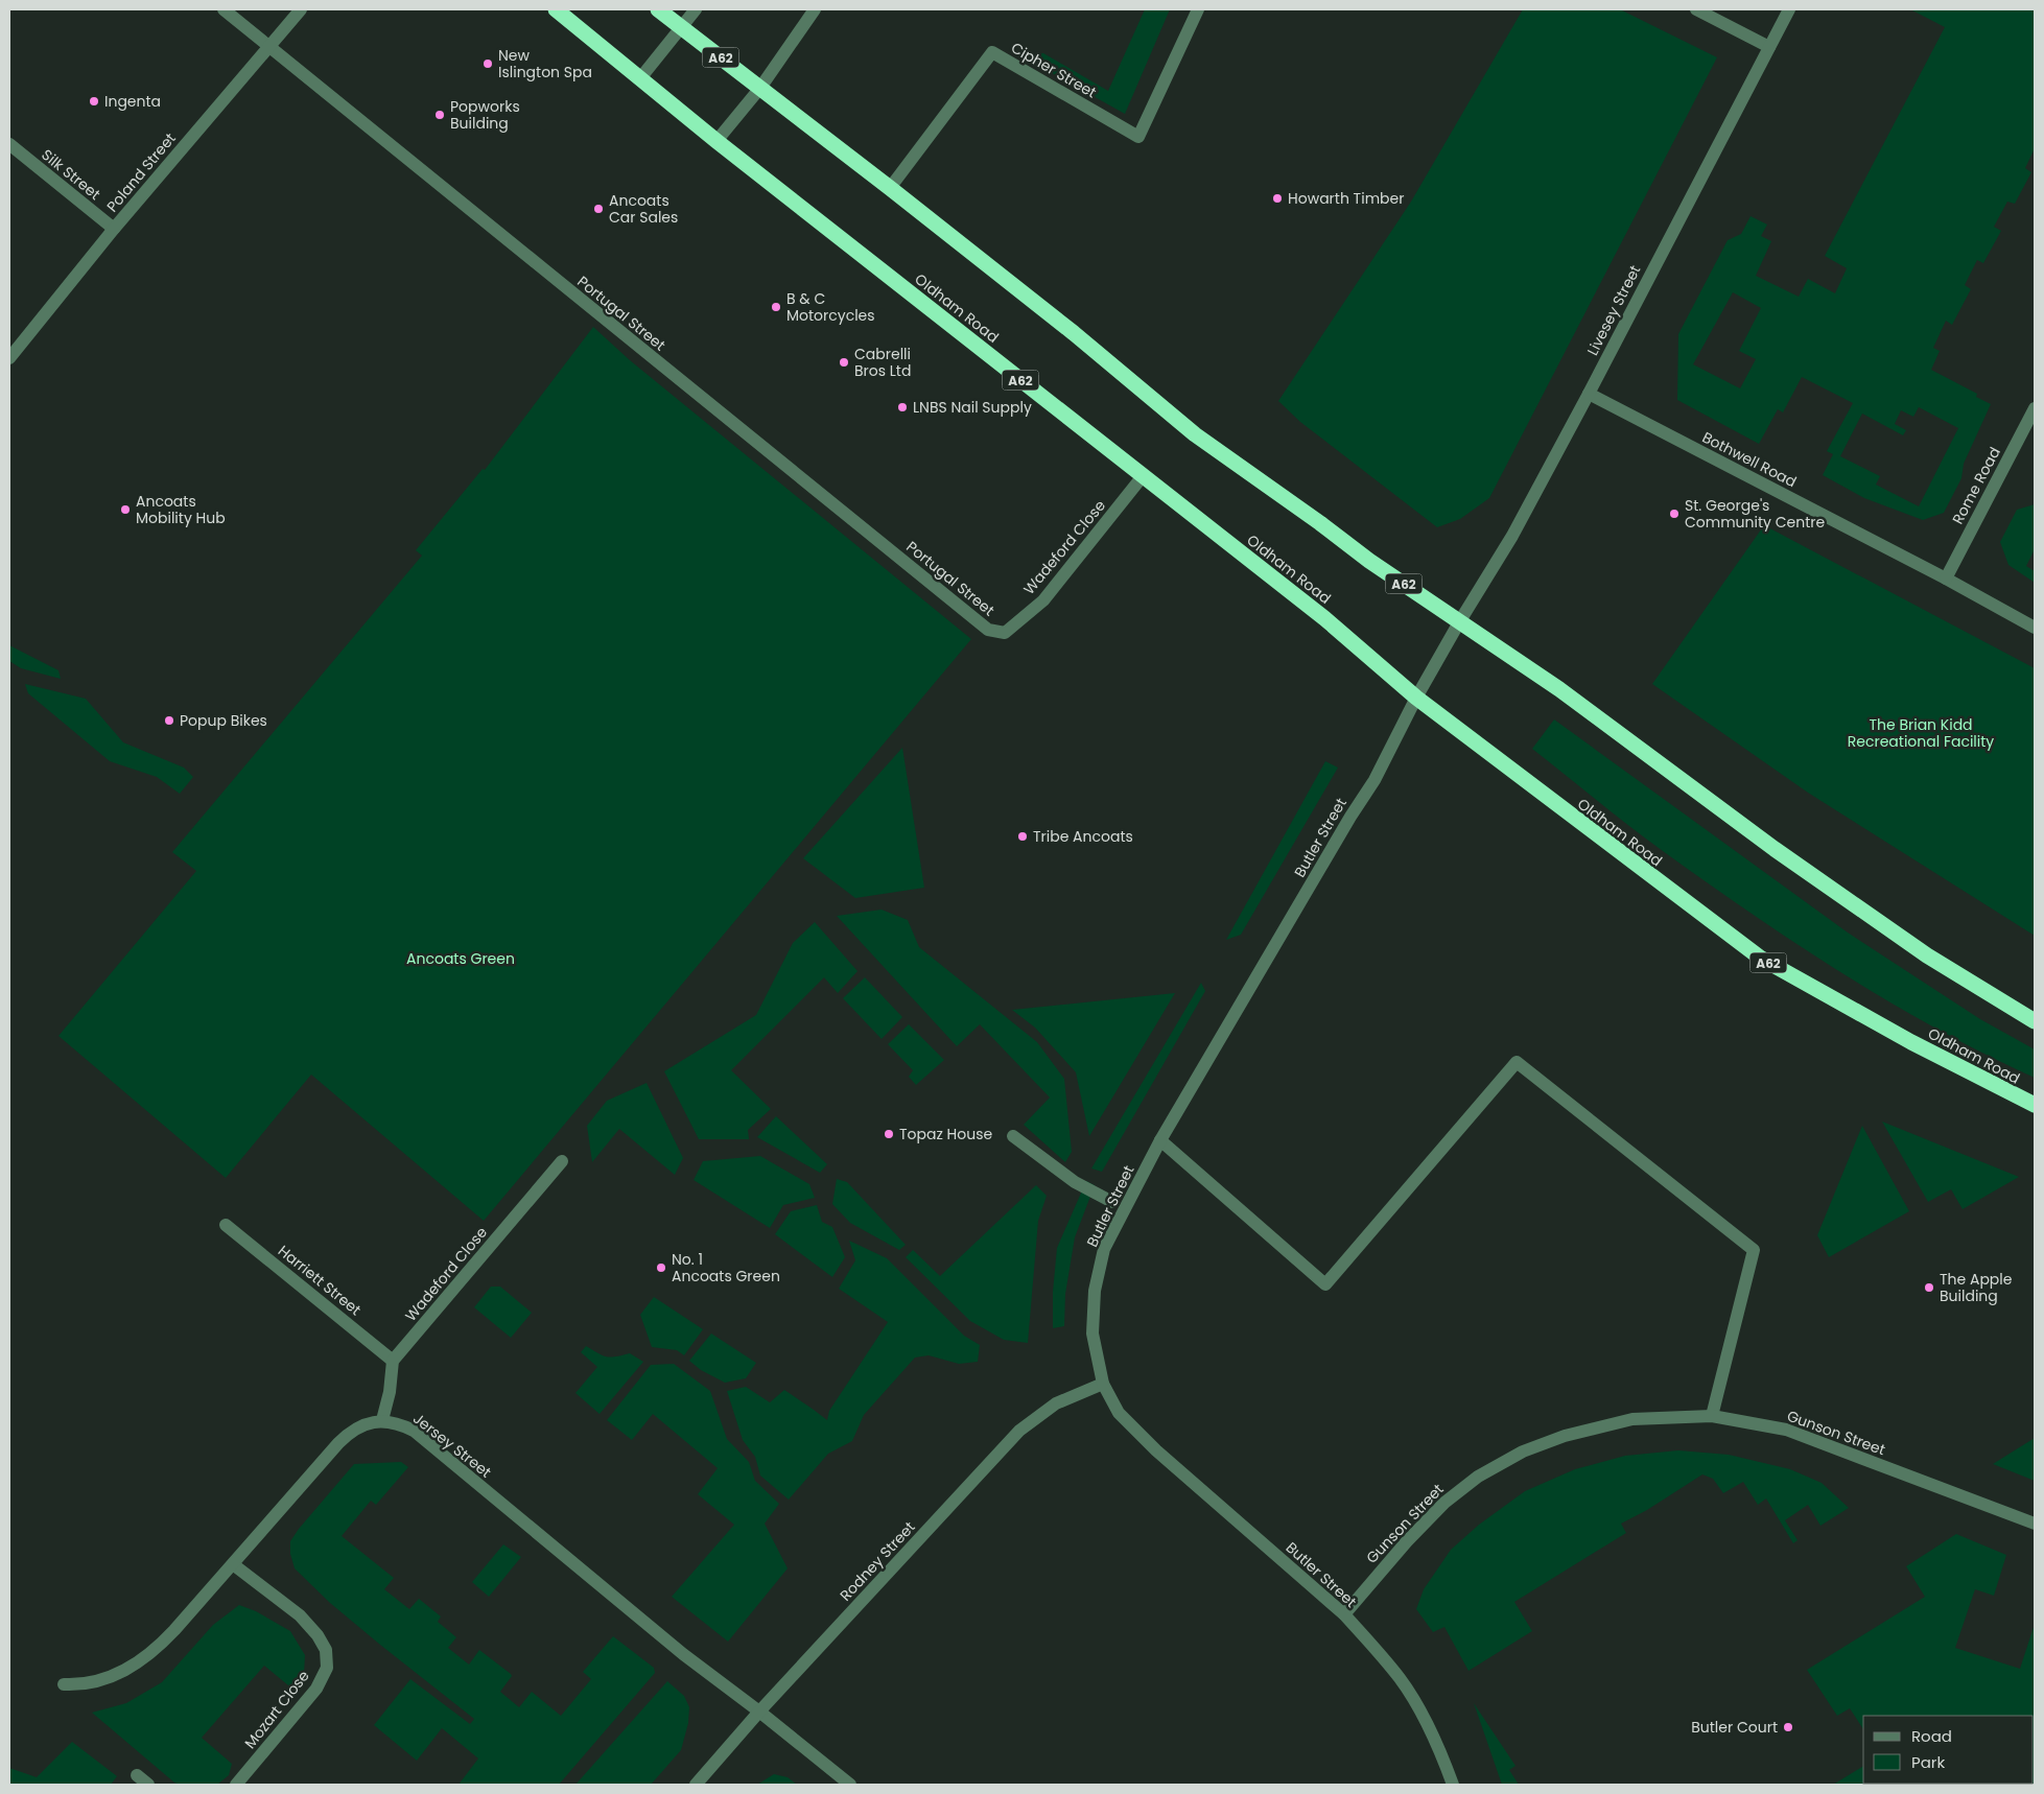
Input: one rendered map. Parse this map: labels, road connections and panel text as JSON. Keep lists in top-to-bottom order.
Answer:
{
  "streets": {
    "highway": ["A62", "Oldham Road"],
    "street": [
      "Cipher Street",
      "Poland Street",
      "Silk Street",
      "Livesey Street",
      "Portugal Street",
      "Bothwell Road",
      "Rome Road",
      "Wadeford Close",
      "Butler Street",
      "Harriett Street",
      "Gunson Street",
      "Jersey Street",
      "Rodney Street",
      "Mozart Close"
    ]
  },
  "crossings": [
    ["A62", "Cipher Street"],
    ["A62", "Livesey Street"],
    ["A62", "Butler Street"],
    ["Poland Street", "Silk Street"],
    ["Poland Street", "Portugal Street"],
    ["Oldham Road", "Wadeford Close"],
    ["Oldham Road", "Butler Street"],
    ["Livesey Street", "Bothwell Road"],
    ["Livesey Street", "Butler Street"],
    ["Portugal Street", "Wadeford Close"],
    ["Bothwell Road", "Rome Road"],
    ["Wadeford Close", "Harriett Street"],
    ["Butler Street", "Gunson Street"],
    ["Butler Street", "Rodney Street"],
    ["Jersey Street", "Rodney Street"]
  ],
  "parks": ["The Brian Kidd Recreational Facility", "Ancoats Green"],
  "places": [
    "New Islington Spa",
    "Ingenta",
    "Popworks Building",
    "Howarth Timber",
    "Ancoats Car Sales",
    "B & C Motorcycles",
    "Cabrelli Bros Ltd",
    "LNBS Nail Supply",
    "Ancoats Mobility Hub",
    "St. George's Community Centre",
    "Popup Bikes",
    "Tribe Ancoats",
    "Topaz House",
    "No. 1 Ancoats Green",
    "The Apple Building",
    "Butler Court"
  ],
  "legend": ["Road", "Park"]
}
